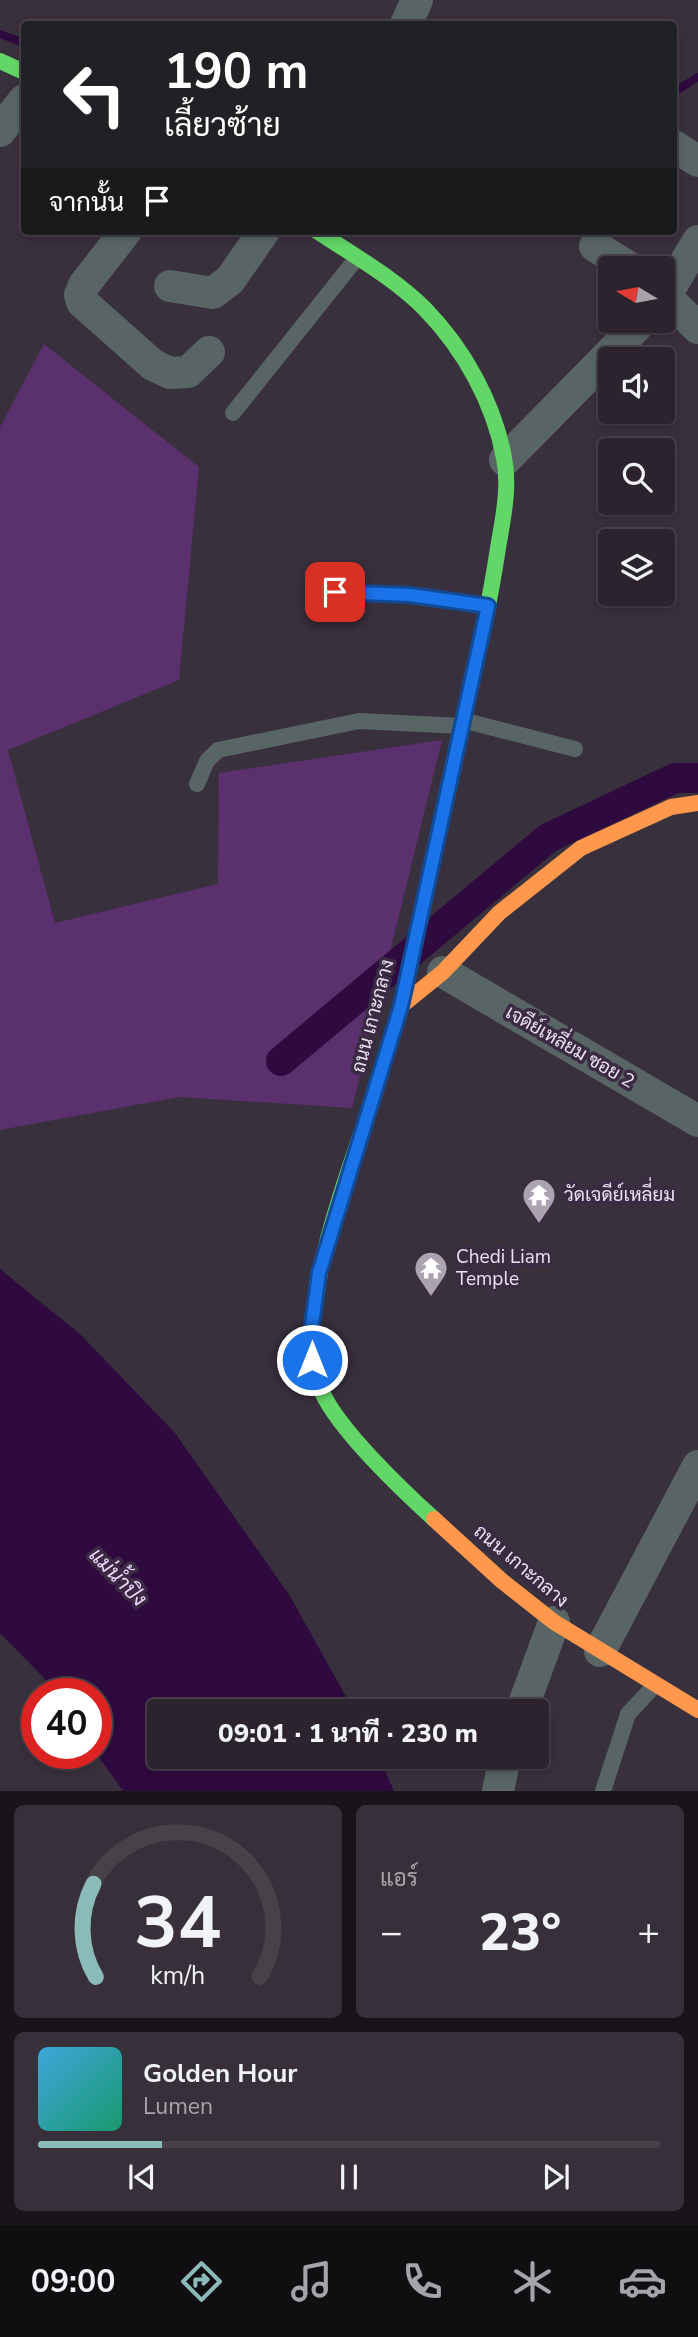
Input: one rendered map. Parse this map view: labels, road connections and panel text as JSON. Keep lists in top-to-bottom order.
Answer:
{
  "streets": {
    "street": ["ถนน เกาะกลาง", "เจดีย์เหลี่ยม ซอย 2"]
  },
  "water": ["แม่น้ำปิง"],
  "places": {
    "temple": ["วัดเจดีย์เหลี่ยม", "Chedi Liam Temple"]
  },
  "north": "left",
  "page": {
    "turn": ["190 m", "เลี้ยวซ้าย"],
    "then": "จากนั้น",
    "limit": "40",
    "trip": "09:01 · 1 นาที · 230 m",
    "tile": "แอร์",
    "heat": ["−", "23°", "+"],
    "song": ["Golden Hour", "Lumen"],
    "tabs": "09:00",
    "gauge": ["34", "km/h"]
  }
}
